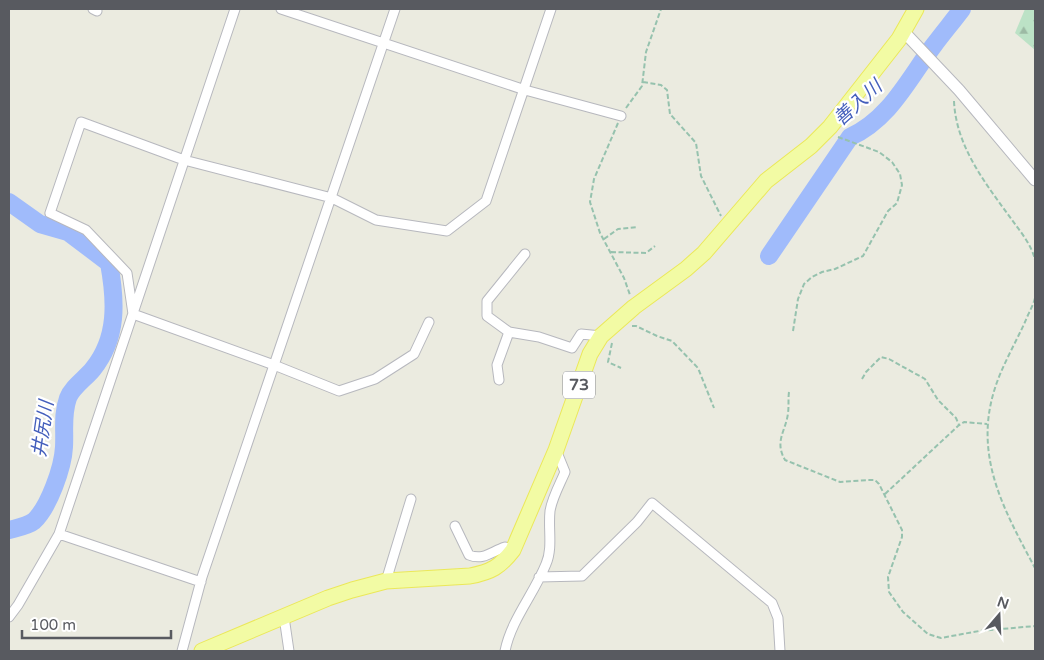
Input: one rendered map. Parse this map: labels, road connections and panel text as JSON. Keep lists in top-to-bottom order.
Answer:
{
  "streets": {
    "main road": ["73"]
  },
  "water": ["善入川", "井尻川"],
  "scale_bar": "100 m",
  "north": "top"
}
